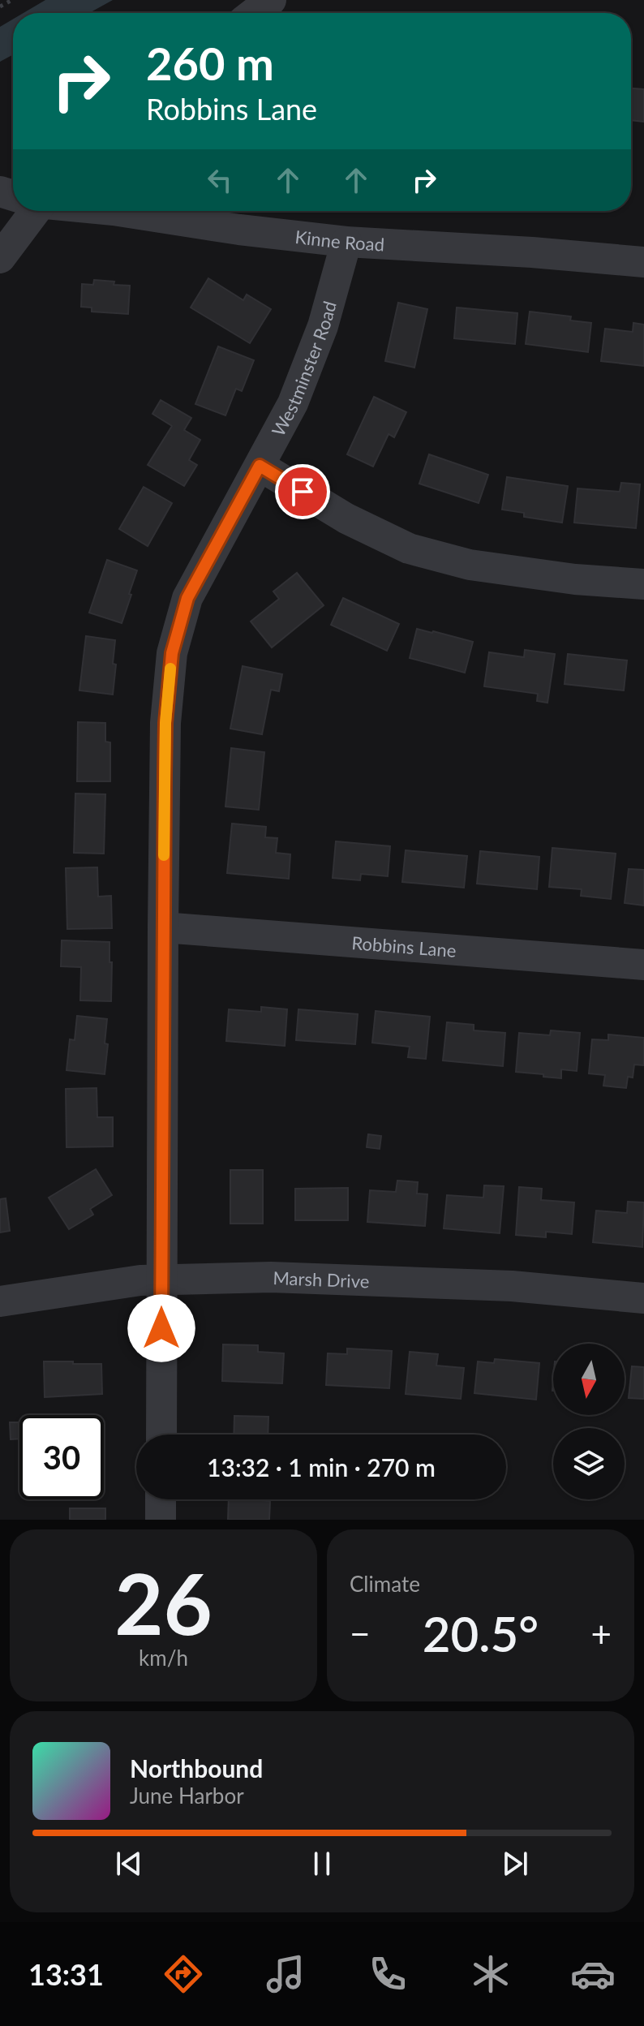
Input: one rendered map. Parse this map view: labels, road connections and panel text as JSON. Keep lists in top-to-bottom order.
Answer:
{
  "streets": {
    "street": [
      "Kinne Road",
      "Westminster Road",
      "Robbins Lane",
      "Marsh Drive"
    ]
  },
  "crossings": [
    ["Kinne Road", "Westminster Road"],
    ["Westminster Road", "Robbins Lane"],
    ["Westminster Road", "Marsh Drive"]
  ],
  "north": "bottom",
  "page": {
    "turn": ["260 m", "Robbins Lane"],
    "limit": "30",
    "trip": "13:32 · 1 min · 270 m",
    "tile": [
      ["26", "km/h"],
      "Climate"
    ],
    "heat": ["−", "20.5°", "+"],
    "song": ["Northbound", "June Harbor"],
    "tabs": "13:31"
  }
}
